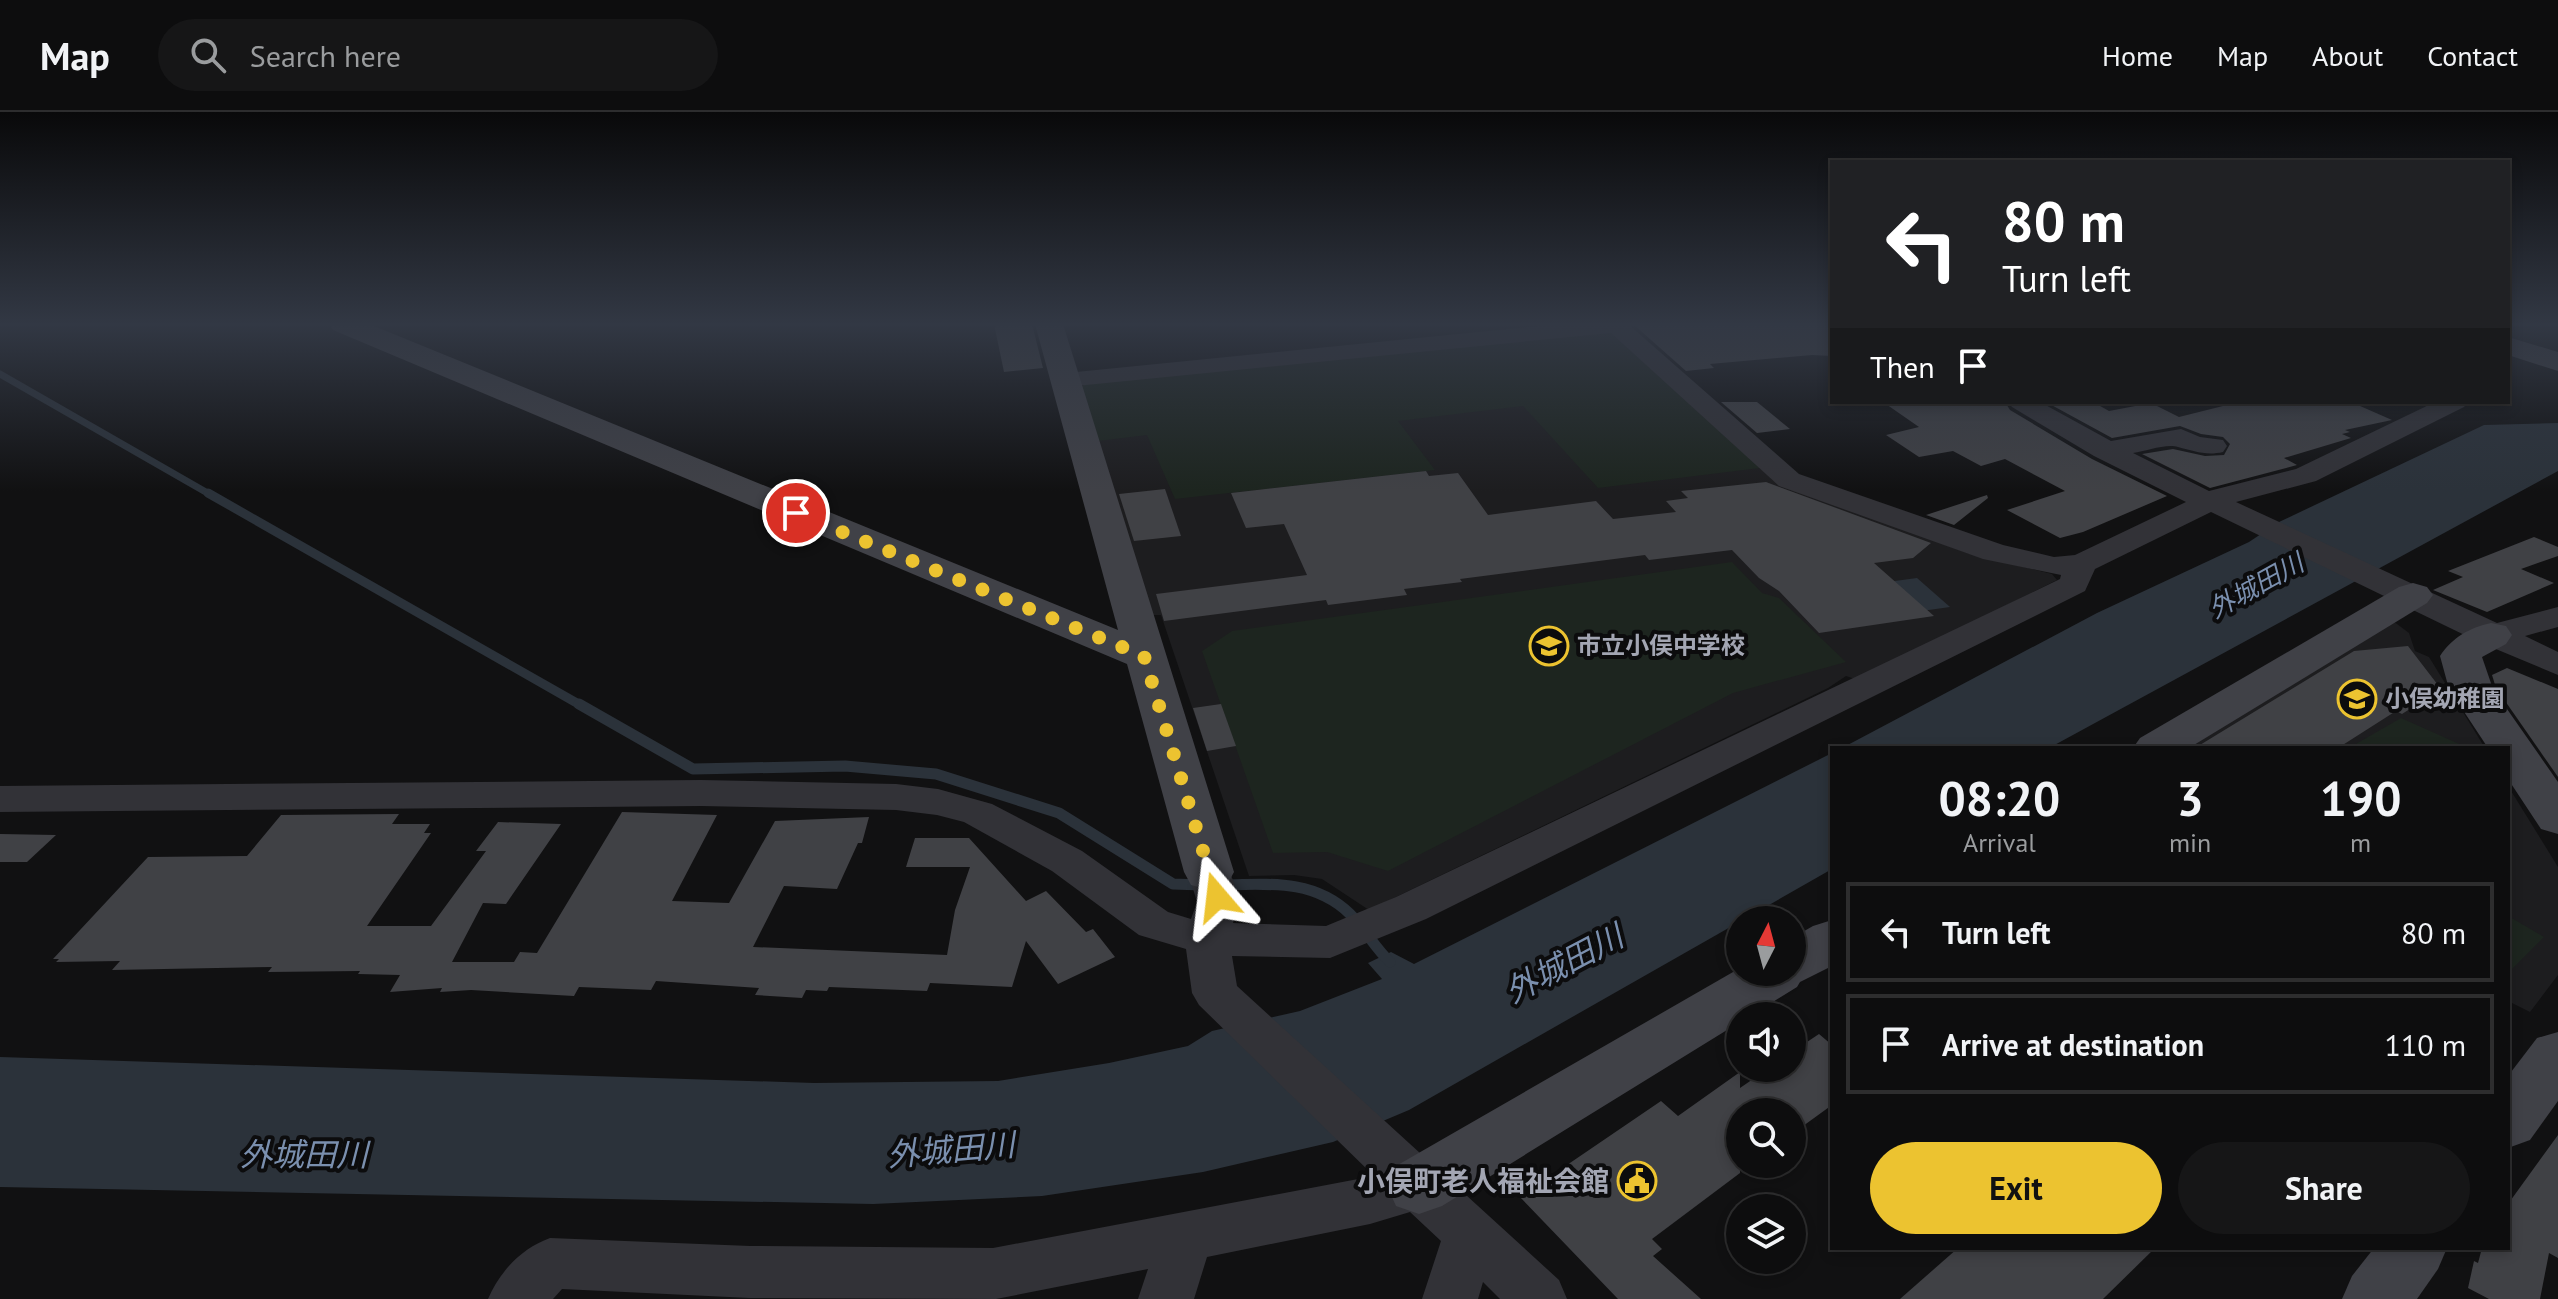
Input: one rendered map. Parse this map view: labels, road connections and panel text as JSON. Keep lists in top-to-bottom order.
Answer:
{
  "water": ["外城田川"],
  "places": {
    "school or university": ["市立小俣中学校", "小俣幼稚園"],
    "public building": ["小俣町老人福祉会館"]
  },
  "north": "top",
  "page": {
    "header": "Map",
    "search": "Search here",
    "nav": [
      "Home",
      "Map",
      "About",
      "Contact"
    ],
    "turn": ["80 m", "Turn left"],
    "then": "Then",
    "eta": [
      "08:20",
      "Arrival",
      "3",
      "min",
      "190",
      "m"
    ],
    "list": [
      {
        "name": "Turn left",
        "value": "80 m"
      },
      {
        "name": "Arrive at destination",
        "value": "110 m"
      }
    ],
    "buttons": ["Exit", "Share"]
  }
}
